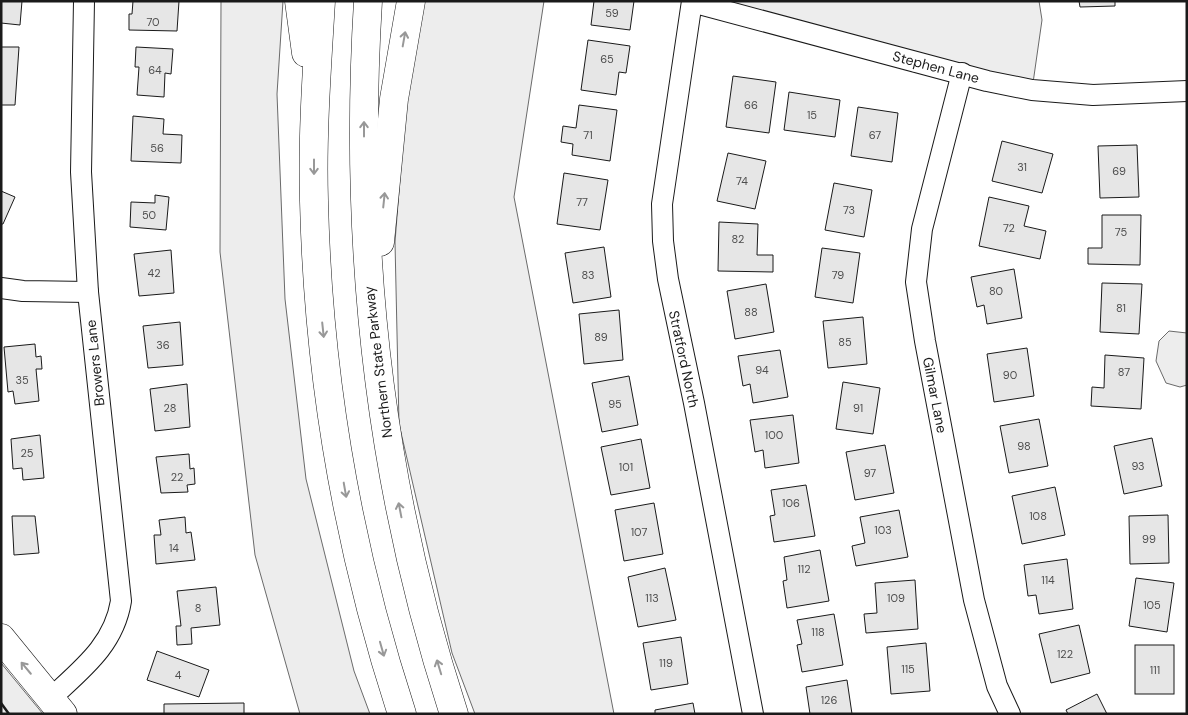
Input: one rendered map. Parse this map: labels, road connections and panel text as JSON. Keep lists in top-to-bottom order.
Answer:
{
  "streets": {
    "main road": ["Northern State Parkway"],
    "street": [
      "Stephen Lane",
      "Stratford North",
      "Browers Lane",
      "Gilmar Lane"
    ]
  },
  "crossings": [
    ["Stephen Lane", "Stratford North"],
    ["Stephen Lane", "Gilmar Lane"]
  ],
  "house_numbers": [
    "59",
    "70",
    "65",
    "64",
    "66",
    "15",
    "71",
    "67",
    "56",
    "31",
    "69",
    "74",
    "77",
    "73",
    "50",
    "72",
    "75",
    "82",
    "42",
    "83",
    "79",
    "80",
    "81",
    "88",
    "89",
    "85",
    "36",
    "94",
    "87",
    "90",
    "35",
    "95",
    "28",
    "91",
    "100",
    "98",
    "25",
    "93",
    "101",
    "97",
    "22",
    "106",
    "108",
    "103",
    "107",
    "99",
    "14",
    "112",
    "114",
    "113",
    "109",
    "105",
    "8",
    "118",
    "122",
    "119",
    "115",
    "111",
    "4",
    "126"
  ]
}
